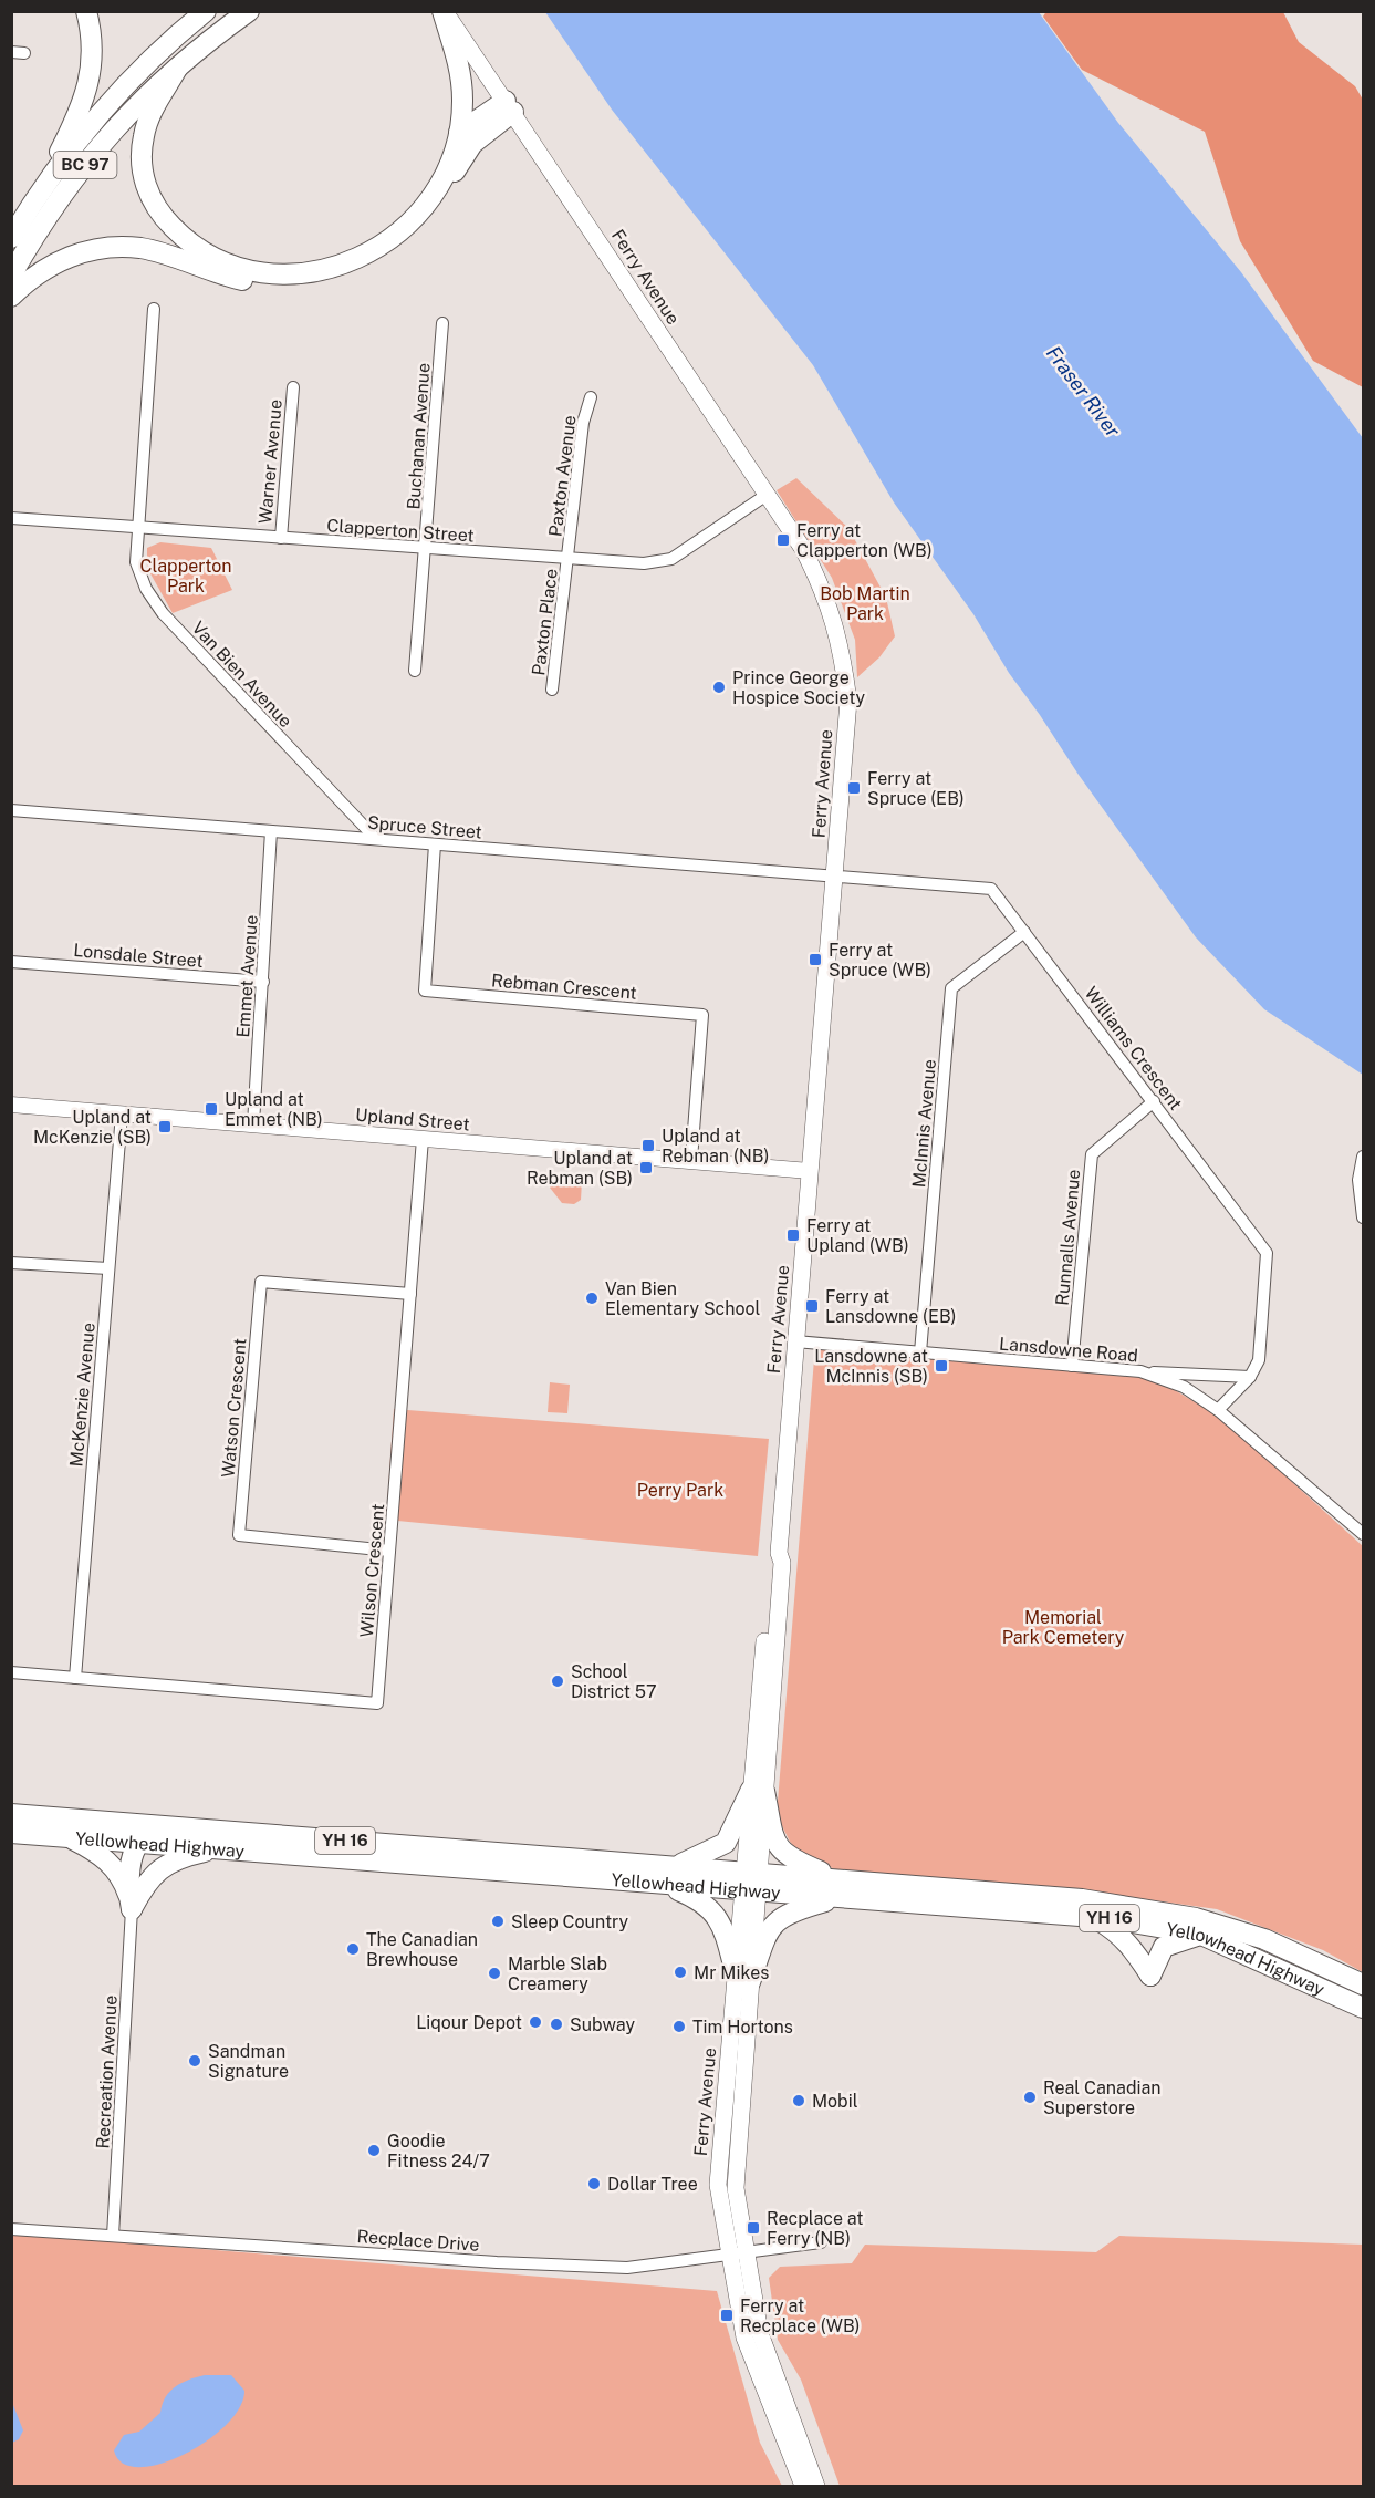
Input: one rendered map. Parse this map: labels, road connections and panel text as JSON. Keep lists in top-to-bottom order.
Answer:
{
  "streets": {
    "highway": ["BC 97", "YH 16", "Yellowhead Highway"],
    "main road": ["Ferry Avenue"],
    "street": [
      "Buchanan Avenue",
      "Warner Avenue",
      "Paxton Avenue",
      "Clapperton Street",
      "Paxton Place",
      "Van Bien Avenue",
      "Spruce Street",
      "Lonsdale Street",
      "Emmet Avenue",
      "Rebman Crescent",
      "Williams Crescent",
      "Upland Street",
      "McInnis Avenue",
      "Runnalls Avenue",
      "Lansdowne Road",
      "McKenzie Avenue",
      "Watson Crescent",
      "Wilson Crescent",
      "Recreation Avenue",
      "Recplace Drive"
    ]
  },
  "crossings": [
    ["Ferry Avenue", "Clapperton Street"],
    ["Ferry Avenue", "Spruce Street"],
    ["Ferry Avenue", "Williams Crescent"],
    ["Ferry Avenue", "Upland Street"],
    ["Ferry Avenue", "Lansdowne Road"],
    ["Ferry Avenue", "Yellowhead Highway"],
    ["Ferry Avenue", "Recplace Drive"],
    ["Buchanan Avenue", "Clapperton Street"],
    ["Warner Avenue", "Clapperton Street"],
    ["Paxton Avenue", "Clapperton Street"],
    ["Paxton Avenue", "Paxton Place"],
    ["Clapperton Street", "Paxton Place"],
    ["Clapperton Street", "Van Bien Avenue"],
    ["Van Bien Avenue", "Spruce Street"],
    ["Spruce Street", "Emmet Avenue"],
    ["Spruce Street", "Rebman Crescent"],
    ["Spruce Street", "Williams Crescent"],
    ["Lonsdale Street", "Emmet Avenue"],
    ["Emmet Avenue", "Upland Street"],
    ["Rebman Crescent", "Upland Street"],
    ["Williams Crescent", "McInnis Avenue"],
    ["Williams Crescent", "Runnalls Avenue"],
    ["Williams Crescent", "Lansdowne Road"],
    ["Upland Street", "McKenzie Avenue"],
    ["Upland Street", "Wilson Crescent"],
    ["McInnis Avenue", "Lansdowne Road"],
    ["Runnalls Avenue", "Lansdowne Road"],
    ["McKenzie Avenue", "Wilson Crescent"],
    ["Watson Crescent", "Wilson Crescent"],
    ["Recreation Avenue", "Recplace Drive"]
  ],
  "water": ["Fraser River"],
  "parks": [
    "Clapperton Park",
    "Bob Martin Park",
    "Perry Park",
    "Memorial Park Cemetery"
  ],
  "places": {
    "transit": [
      "Ferry at Clapperton (WB)",
      "Ferry at Spruce (EB)",
      "Ferry at Spruce (WB)",
      "Upland at Emmet (NB)",
      "Upland at McKenzie (SB)",
      "Upland at Rebman (NB)",
      "Upland at Rebman (SB)",
      "Ferry at Upland (WB)",
      "Ferry at Lansdowne (EB)",
      "Lansdowne at McInnis (SB)",
      "Recplace at Ferry (NB)",
      "Ferry at Recplace (WB)"
    ],
    "other": [
      "Prince George Hospice Society",
      "Van Bien Elementary School",
      "School District 57",
      "Sleep Country",
      "The Canadian Brewhouse",
      "Mr Mikes",
      "Marble Slab Creamery",
      "Liqour Depot",
      "Subway",
      "Tim Hortons",
      "Sandman Signature",
      "Real Canadian Superstore",
      "Mobil",
      "Goodie Fitness 24/7",
      "Dollar Tree"
    ]
  }
}
